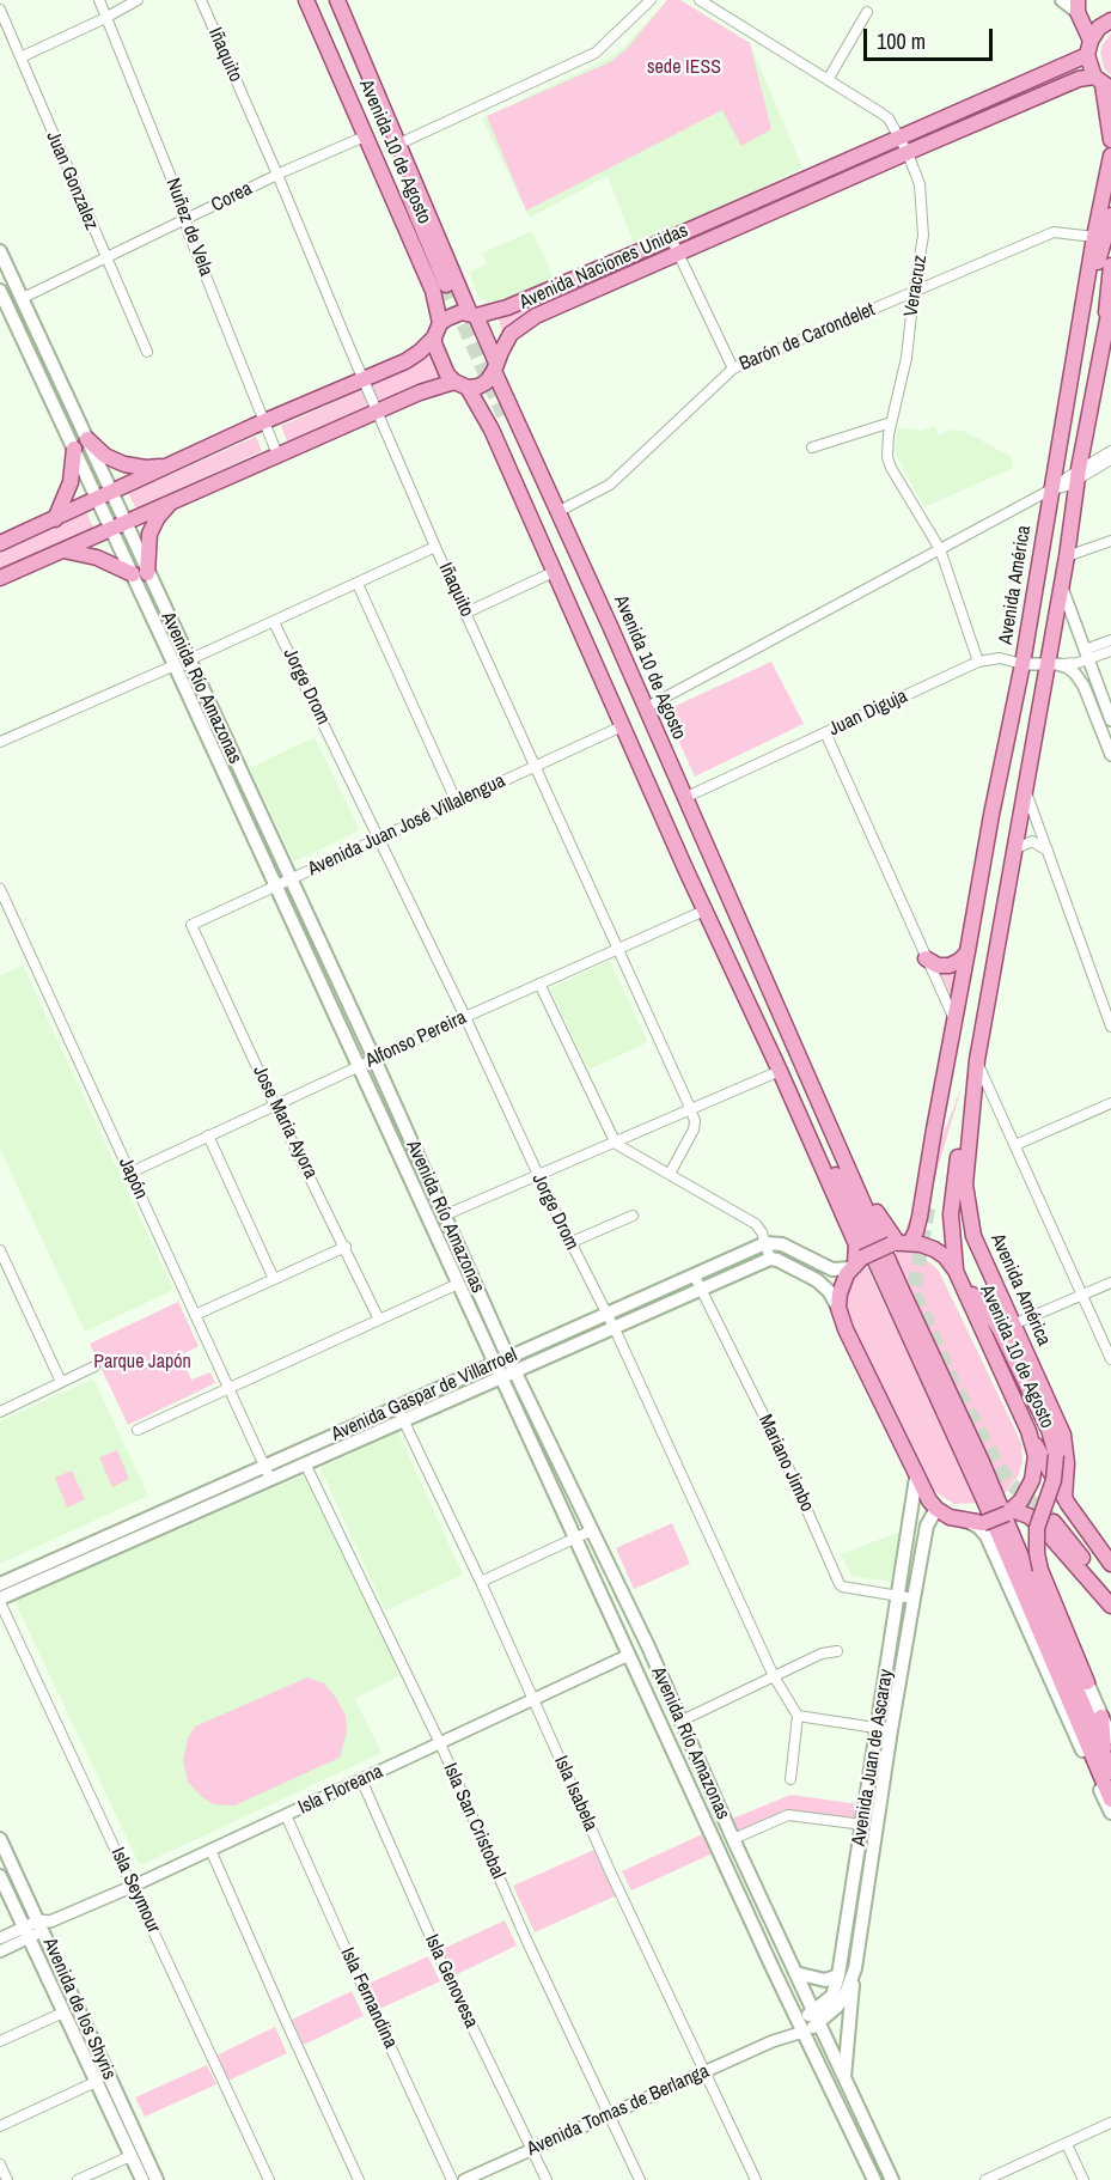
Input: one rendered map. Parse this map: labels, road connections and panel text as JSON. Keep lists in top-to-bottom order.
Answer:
{
  "streets": {
    "main road": [
      "Avenida 10 de Agosto",
      "Avenida Naciones Unidas",
      "Avenida América",
      "Avenida Río Amazonas",
      "Avenida Gaspar de Villarroel",
      "Avenida Juan de Ascaray",
      "Avenida de los Shyris"
    ],
    "street": [
      "Iñaquito",
      "Juan Gonzalez",
      "Corea",
      "Nuñez de Vela",
      "Veracruz",
      "Barón de Carondelet",
      "Jorge Drom",
      "Juan Diguja",
      "Avenida Juan José Villalengua",
      "Alfonso Pereira",
      "Jose Maria Ayora",
      "Japón",
      "Mariano Jimbo",
      "Isla Floreana",
      "Isla Isabela",
      "Isla San Cristobal",
      "Isla Seymour",
      "Isla Genovesa",
      "Isla Fernandina",
      "Avenida Tomas de Berlanga"
    ]
  },
  "crossings": [
    ["Iñaquito", "Corea"],
    ["Iñaquito", "Avenida Naciones Unidas"],
    ["Iñaquito", "Avenida Juan José Villalengua"],
    ["Iñaquito", "Alfonso Pereira"],
    ["Avenida 10 de Agosto", "Corea"],
    ["Avenida 10 de Agosto", "Avenida Naciones Unidas"],
    ["Avenida 10 de Agosto", "Barón de Carondelet"],
    ["Avenida 10 de Agosto", "Avenida América"],
    ["Avenida 10 de Agosto", "Juan Diguja"],
    ["Juan Gonzalez", "Corea"],
    ["Corea", "Nuñez de Vela"],
    ["Corea", "Avenida Río Amazonas"],
    ["Nuñez de Vela", "Avenida Naciones Unidas"],
    ["Avenida Naciones Unidas", "Veracruz"],
    ["Avenida Naciones Unidas", "Avenida Río Amazonas"],
    ["Veracruz", "Barón de Carondelet"],
    ["Veracruz", "Juan Diguja"],
    ["Barón de Carondelet", "Avenida América"],
    ["Avenida América", "Juan Diguja"],
    ["Jorge Drom", "Avenida Juan José Villalengua"],
    ["Jorge Drom", "Alfonso Pereira"],
    ["Jorge Drom", "Avenida Gaspar de Villarroel"],
    ["Avenida Río Amazonas", "Avenida Juan José Villalengua"],
    ["Avenida Río Amazonas", "Alfonso Pereira"],
    ["Avenida Río Amazonas", "Avenida Gaspar de Villarroel"],
    ["Avenida Río Amazonas", "Avenida Juan de Ascaray"],
    ["Avenida Río Amazonas", "Isla Floreana"],
    ["Avenida Río Amazonas", "Avenida Tomas de Berlanga"],
    ["Avenida Juan José Villalengua", "Jose Maria Ayora"],
    ["Alfonso Pereira", "Jose Maria Ayora"],
    ["Alfonso Pereira", "Japón"],
    ["Japón", "Avenida Gaspar de Villarroel"],
    ["Avenida Gaspar de Villarroel", "Mariano Jimbo"],
    ["Avenida Gaspar de Villarroel", "Isla Isabela"],
    ["Avenida Gaspar de Villarroel", "Isla San Cristobal"],
    ["Avenida Gaspar de Villarroel", "Isla Seymour"],
    ["Mariano Jimbo", "Avenida Juan de Ascaray"],
    ["Avenida Juan de Ascaray", "Avenida Tomas de Berlanga"],
    ["Isla Floreana", "Isla Isabela"],
    ["Isla Floreana", "Isla San Cristobal"],
    ["Isla Floreana", "Isla Seymour"],
    ["Isla Floreana", "Isla Genovesa"],
    ["Isla Floreana", "Isla Fernandina"],
    ["Isla Floreana", "Avenida de los Shyris"],
    ["Isla Isabela", "Avenida Tomas de Berlanga"],
    ["Isla San Cristobal", "Avenida Tomas de Berlanga"],
    ["Isla Genovesa", "Avenida Tomas de Berlanga"]
  ],
  "parks": ["sede IESS", "Parque Japón"],
  "scale_bar": "100 m"
}
